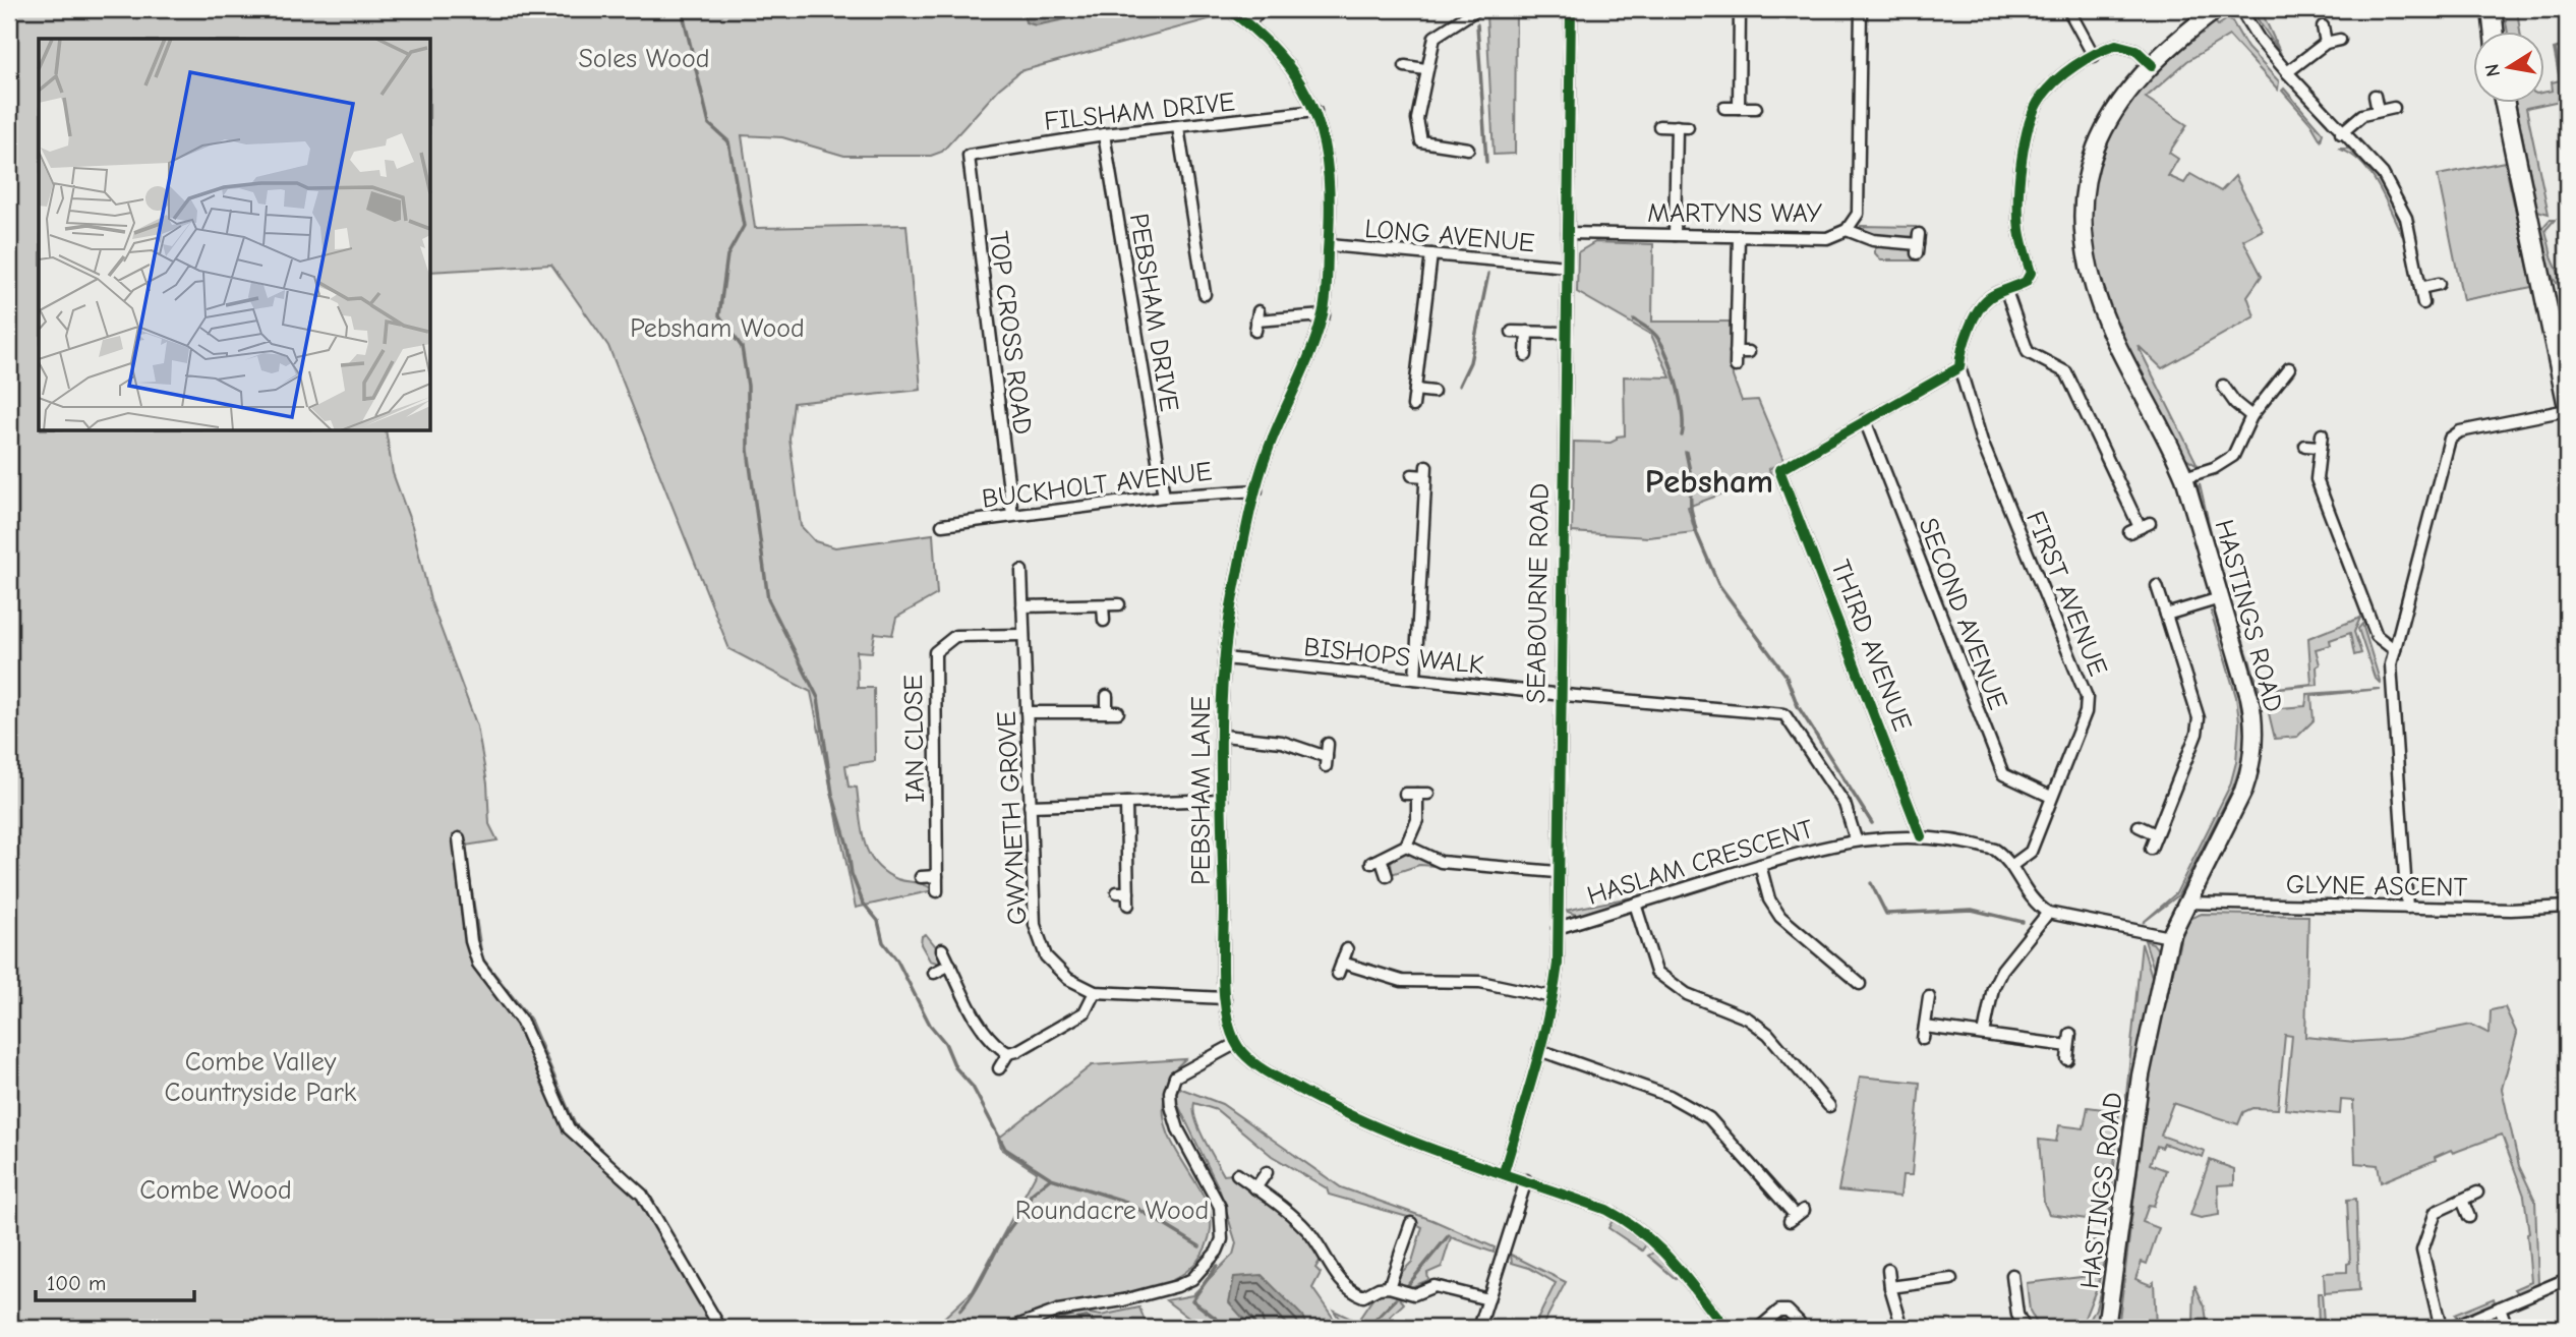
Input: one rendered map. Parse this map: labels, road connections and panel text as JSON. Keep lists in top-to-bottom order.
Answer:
{
  "streets": {
    "main road": ["HASTINGS ROAD"],
    "street": [
      "FILSHAM DRIVE",
      "MARTYNS WAY",
      "LONG AVENUE",
      "PEBSHAM DRIVE",
      "TOP CROSS ROAD",
      "BUCKHOLT AVENUE",
      "SEABOURNE ROAD",
      "FIRST AVENUE",
      "SECOND AVENUE",
      "THIRD AVENUE",
      "BISHOPS WALK",
      "IAN CLOSE",
      "PEBSHAM LANE",
      "GWYNETH GROVE",
      "HASLAM CRESCENT",
      "GLYNE ASCENT"
    ]
  },
  "crossings": [
    ["FILSHAM DRIVE", "PEBSHAM DRIVE"],
    ["FILSHAM DRIVE", "TOP CROSS ROAD"],
    ["FILSHAM DRIVE", "PEBSHAM LANE"],
    ["MARTYNS WAY", "SEABOURNE ROAD"],
    ["LONG AVENUE", "SEABOURNE ROAD"],
    ["LONG AVENUE", "PEBSHAM LANE"],
    ["PEBSHAM DRIVE", "BUCKHOLT AVENUE"],
    ["TOP CROSS ROAD", "BUCKHOLT AVENUE"],
    ["BUCKHOLT AVENUE", "PEBSHAM LANE"],
    ["SEABOURNE ROAD", "BISHOPS WALK"],
    ["SEABOURNE ROAD", "HASLAM CRESCENT"],
    ["FIRST AVENUE", "SECOND AVENUE"],
    ["SECOND AVENUE", "THIRD AVENUE"],
    ["HASTINGS ROAD", "GLYNE ASCENT"],
    ["THIRD AVENUE", "HASLAM CRESCENT"],
    ["BISHOPS WALK", "PEBSHAM LANE"],
    ["BISHOPS WALK", "HASLAM CRESCENT"],
    ["IAN CLOSE", "GWYNETH GROVE"],
    ["PEBSHAM LANE", "GWYNETH GROVE"]
  ],
  "districts": ["Pebsham"],
  "parks": [
    "Soles Wood",
    "Pebsham Wood",
    "Combe Valley Countryside Park",
    "Combe Wood",
    "Roundacre Wood"
  ],
  "scale_bar": "100 m",
  "north": "left"
}
